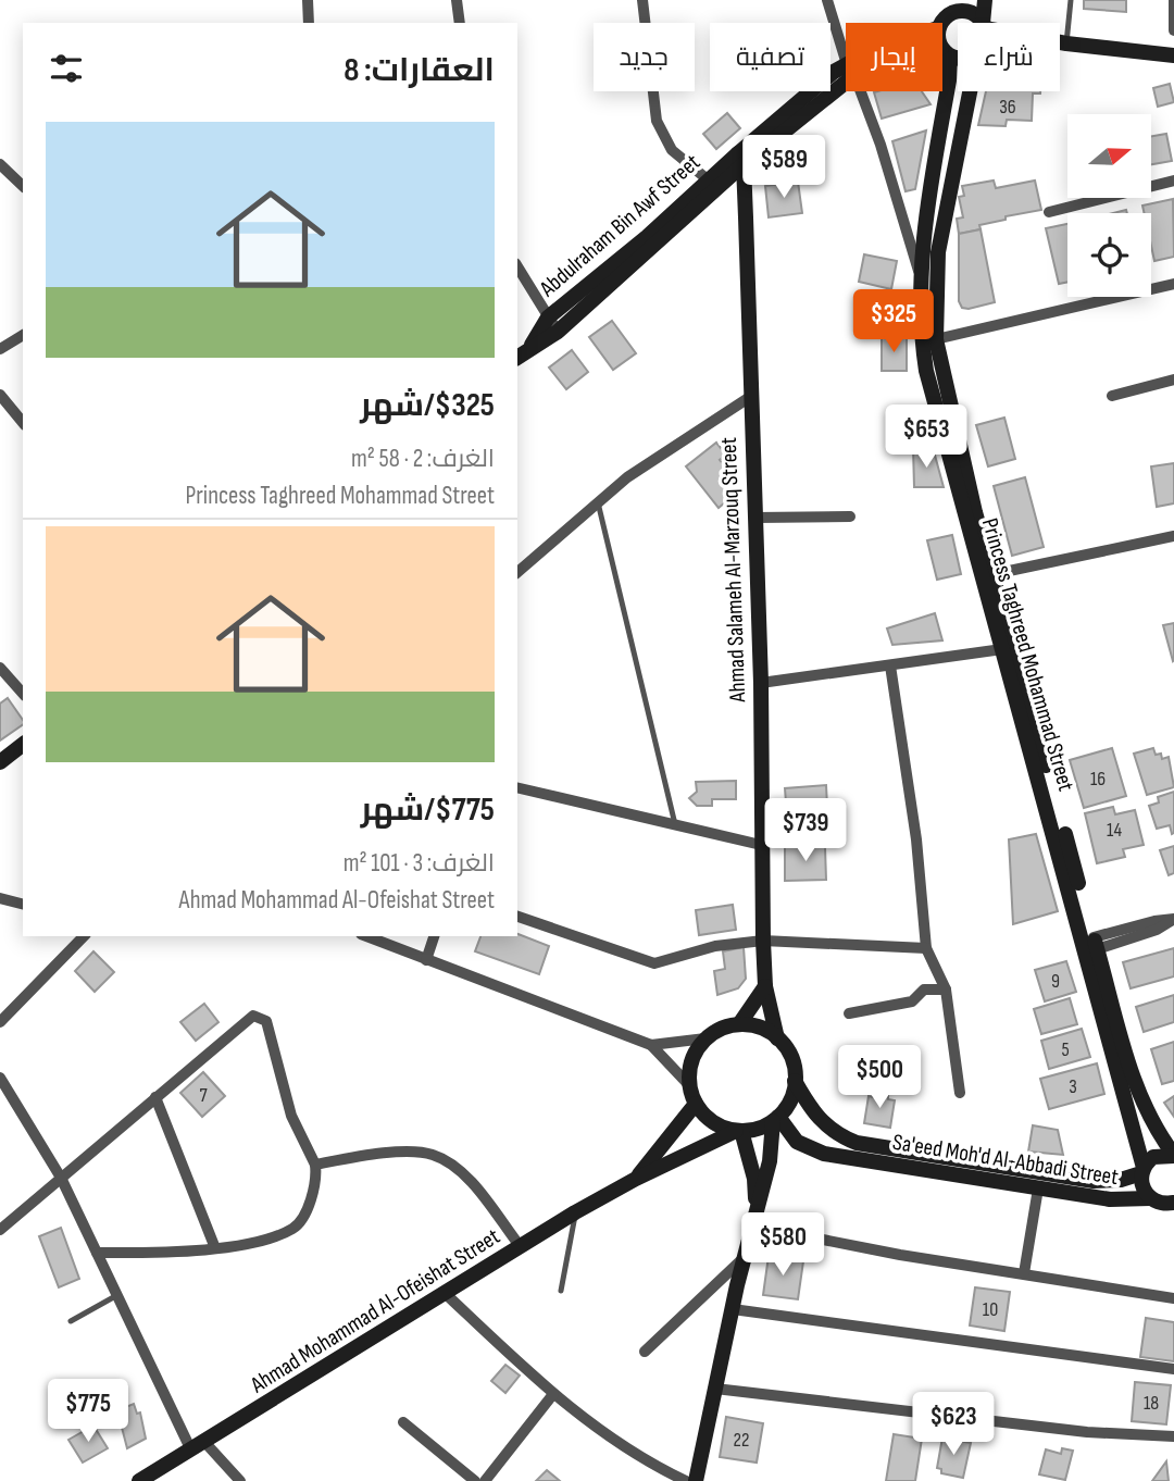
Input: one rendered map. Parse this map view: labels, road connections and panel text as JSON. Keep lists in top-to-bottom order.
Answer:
{
  "streets": {
    "street": [
      "Abdulraham Bin Awf Street",
      "Ahmad Salameh Al-Marzouq Street",
      "Princess Taghreed Mohammad Street",
      "Sa'eed Moh'd Al-Abbadi Street",
      "Ahmad Mohammad Al-Ofeishat Street"
    ]
  },
  "crossings": [
    ["Abdulraham Bin Awf Street", "Ahmad Salameh Al-Marzouq Street"],
    ["Abdulraham Bin Awf Street", "Princess Taghreed Mohammad Street"],
    ["Ahmad Salameh Al-Marzouq Street", "Sa'eed Moh'd Al-Abbadi Street"],
    ["Ahmad Salameh Al-Marzouq Street", "Ahmad Mohammad Al-Ofeishat Street"],
    ["Princess Taghreed Mohammad Street", "Sa'eed Moh'd Al-Abbadi Street"],
    ["Sa'eed Moh'd Al-Abbadi Street", "Ahmad Mohammad Al-Ofeishat Street"]
  ],
  "house_numbers": [
    "36",
    "16",
    "14",
    "9",
    "5",
    "3",
    "7",
    "10",
    "18",
    "22"
  ],
  "north": "right",
  "page": {
    "chip": [
      "شراء",
      "إيجار",
      "تصفية",
      "جديد"
    ],
    "heading": "العقارات: 8",
    "list": [
      {
        "name": "$325/شهر",
        "note": "الغرف: 2 · 58 m² · Princess Taghreed Mohammad Street"
      },
      {
        "name": "$775/شهر",
        "note": "الغرف: 3 · 101 m² · Ahmad Mohammad Al-Ofeishat Street"
      }
    ],
    "price": [
      "$589",
      "$325",
      "$653",
      "$739",
      "$500",
      "$580",
      "$775",
      "$623"
    ]
  }
}
